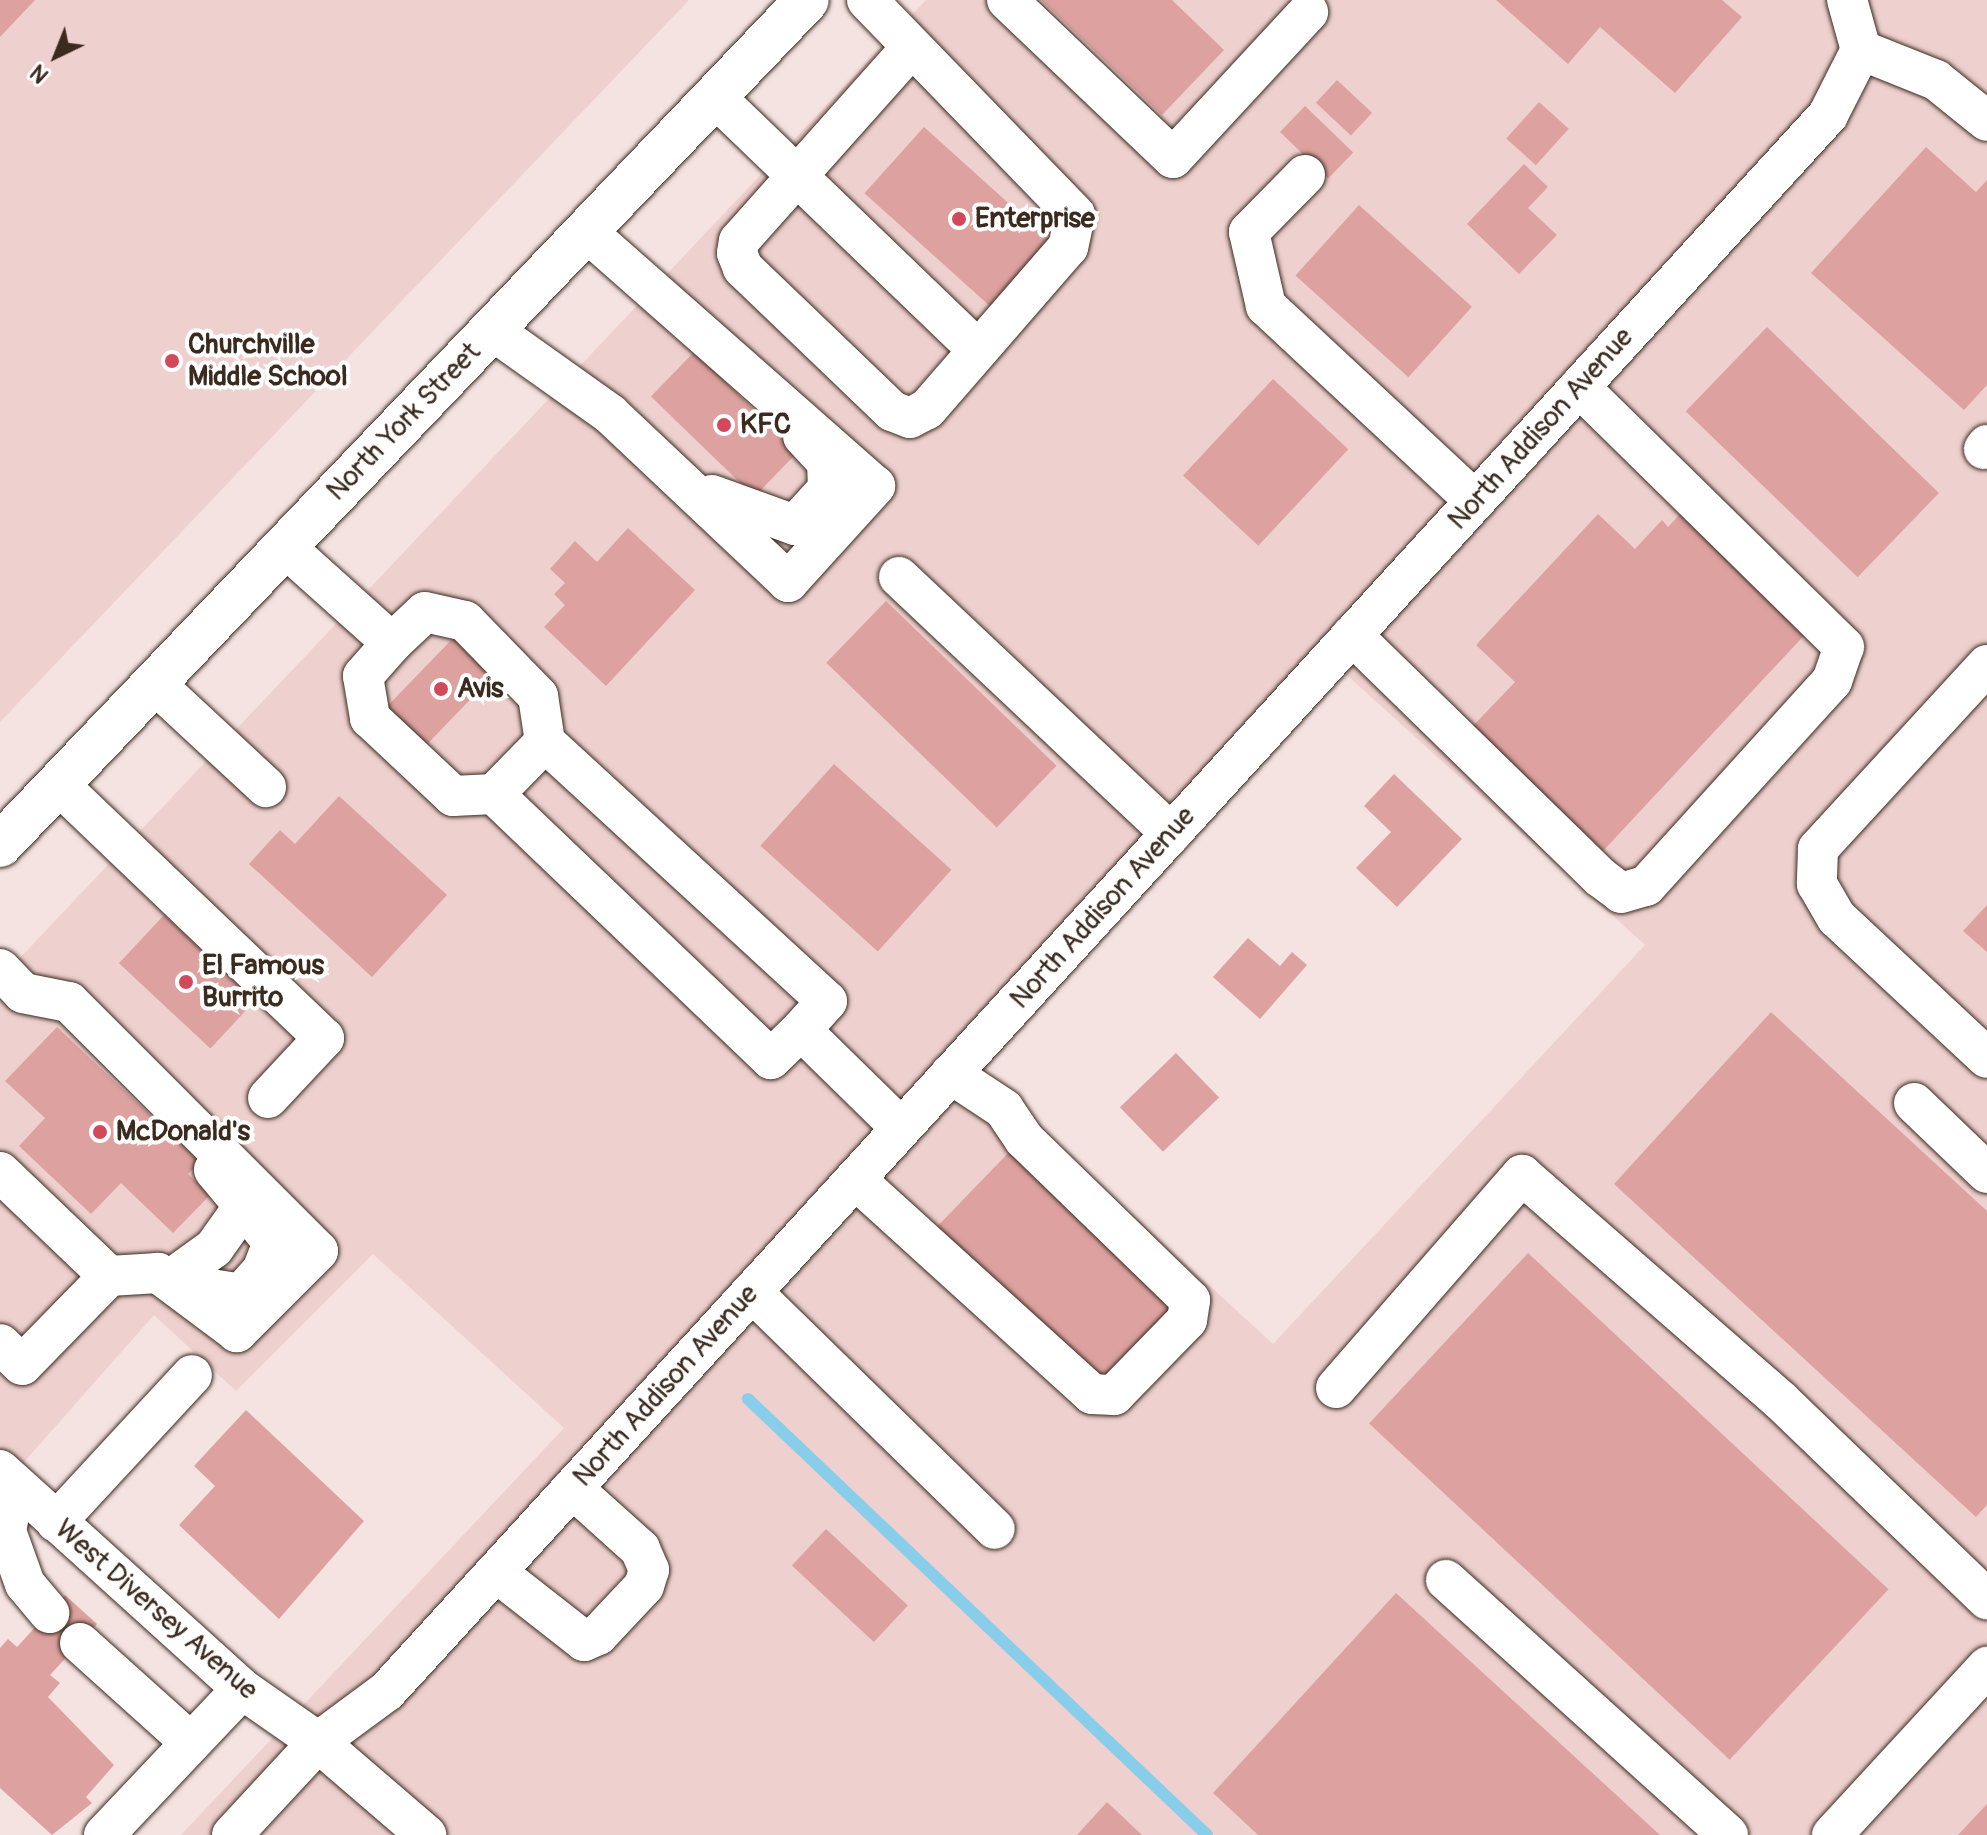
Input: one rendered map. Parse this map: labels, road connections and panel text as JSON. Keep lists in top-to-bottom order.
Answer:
{
  "streets": {
    "main road": ["North York Street"],
    "street": ["North Addison Avenue", "West Diversey Avenue"]
  },
  "crossings": [
    ["North Addison Avenue", "West Diversey Avenue"]
  ],
  "places": [
    "Enterprise",
    "Churchville Middle School",
    "KFC",
    "Avis",
    "El Famous Burrito",
    "McDonald's"
  ],
  "north": "bottom left"
}
